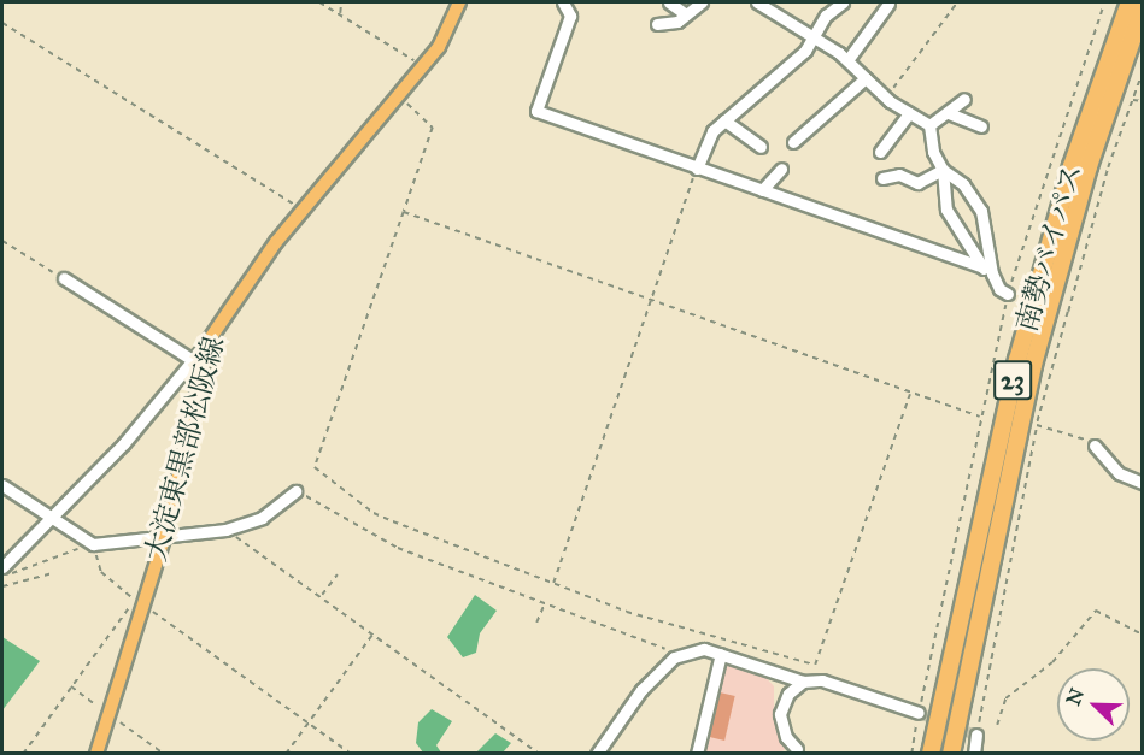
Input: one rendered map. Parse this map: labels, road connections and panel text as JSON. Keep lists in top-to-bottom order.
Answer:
{
  "streets": {
    "highway": ["南勢バイパス", "23"],
    "main road": ["大淀東黒部松阪線"]
  },
  "north": "top left"
}
